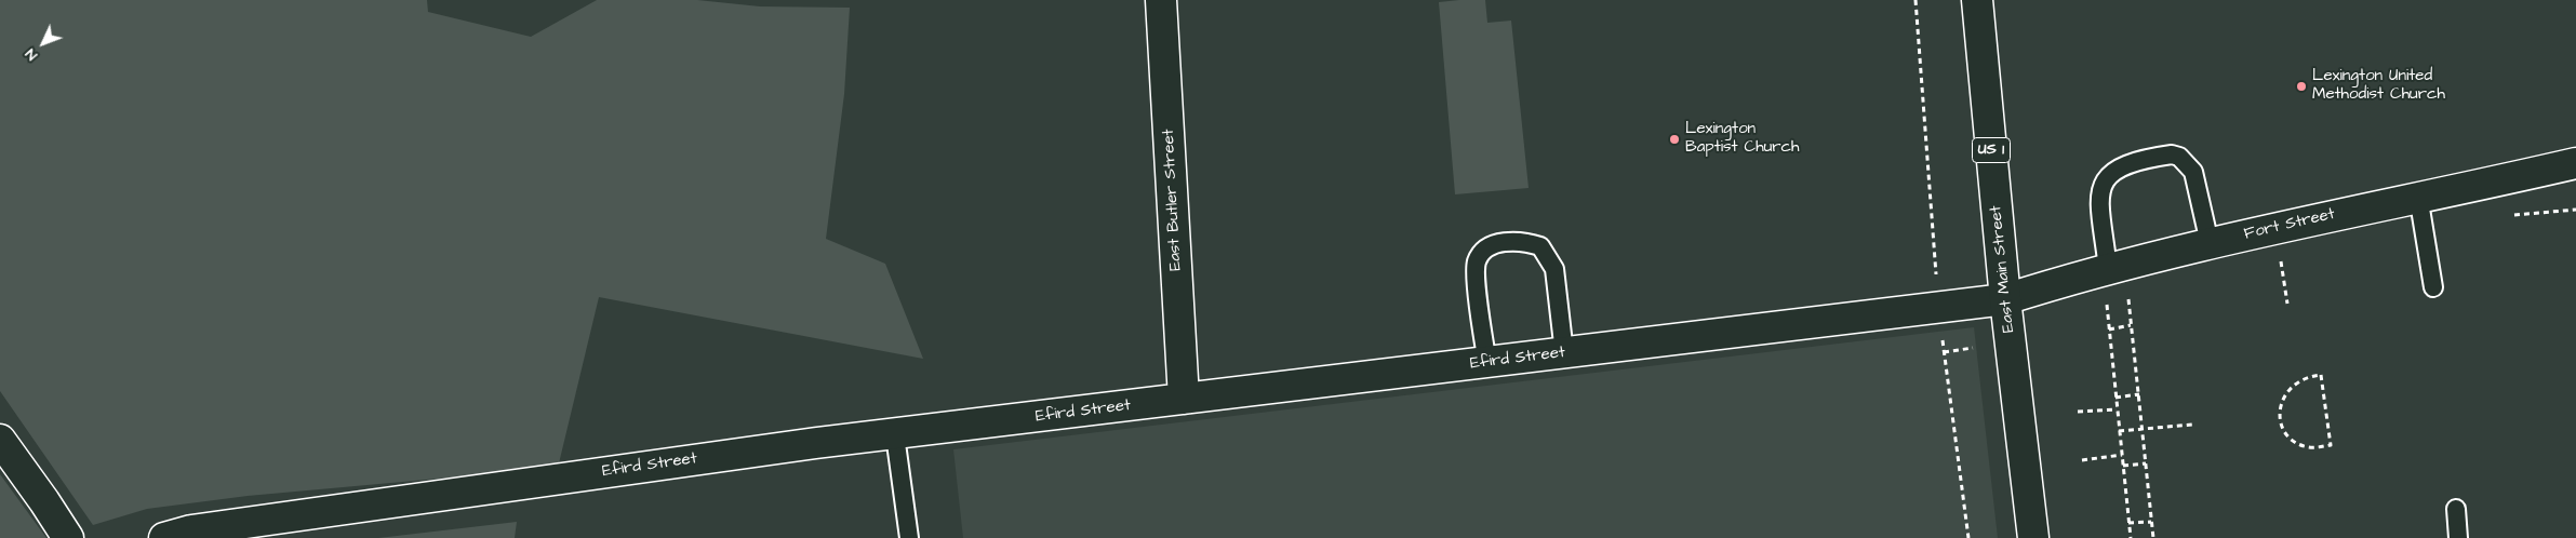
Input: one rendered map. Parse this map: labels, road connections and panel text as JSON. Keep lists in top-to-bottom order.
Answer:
{
  "streets": {
    "street": [
      "US 1",
      "East Butler Street",
      "Fort Street",
      "East Main Street",
      "Efird Street"
    ]
  },
  "crossings": [
    ["East Butler Street", "Efird Street"],
    ["Fort Street", "East Main Street"],
    ["Fort Street", "Efird Street"],
    ["East Main Street", "Efird Street"]
  ],
  "places": ["Lexington United Methodist Church", "Lexington Baptist Church"],
  "north": "bottom left"
}
